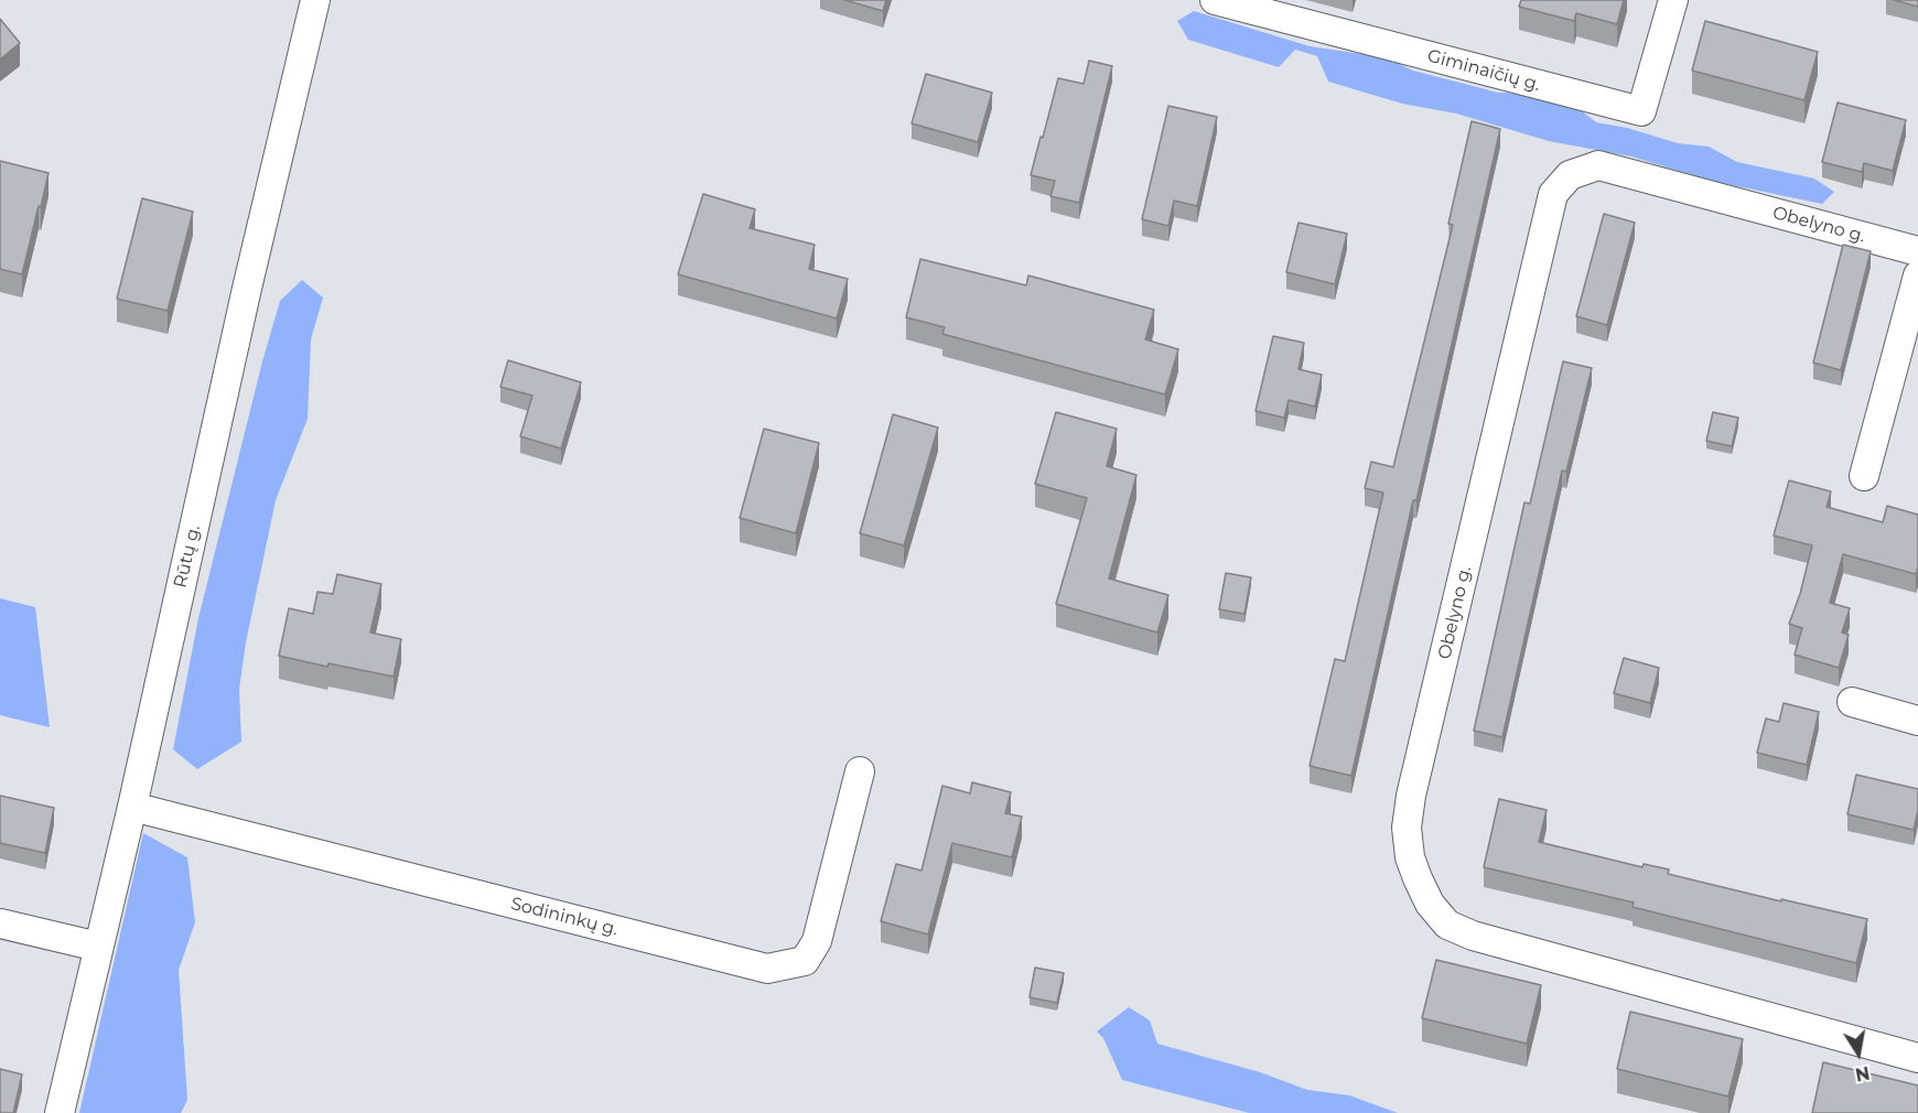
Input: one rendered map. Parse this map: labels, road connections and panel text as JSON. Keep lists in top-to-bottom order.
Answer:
{
  "streets": {
    "street": [
      "Giminaičių g.",
      "Obelyno g.",
      "Rūtų g.",
      "Sodininkų g."
    ]
  },
  "crossings": [
    ["Rūtų g.", "Sodininkų g."]
  ],
  "north": "bottom"
}
